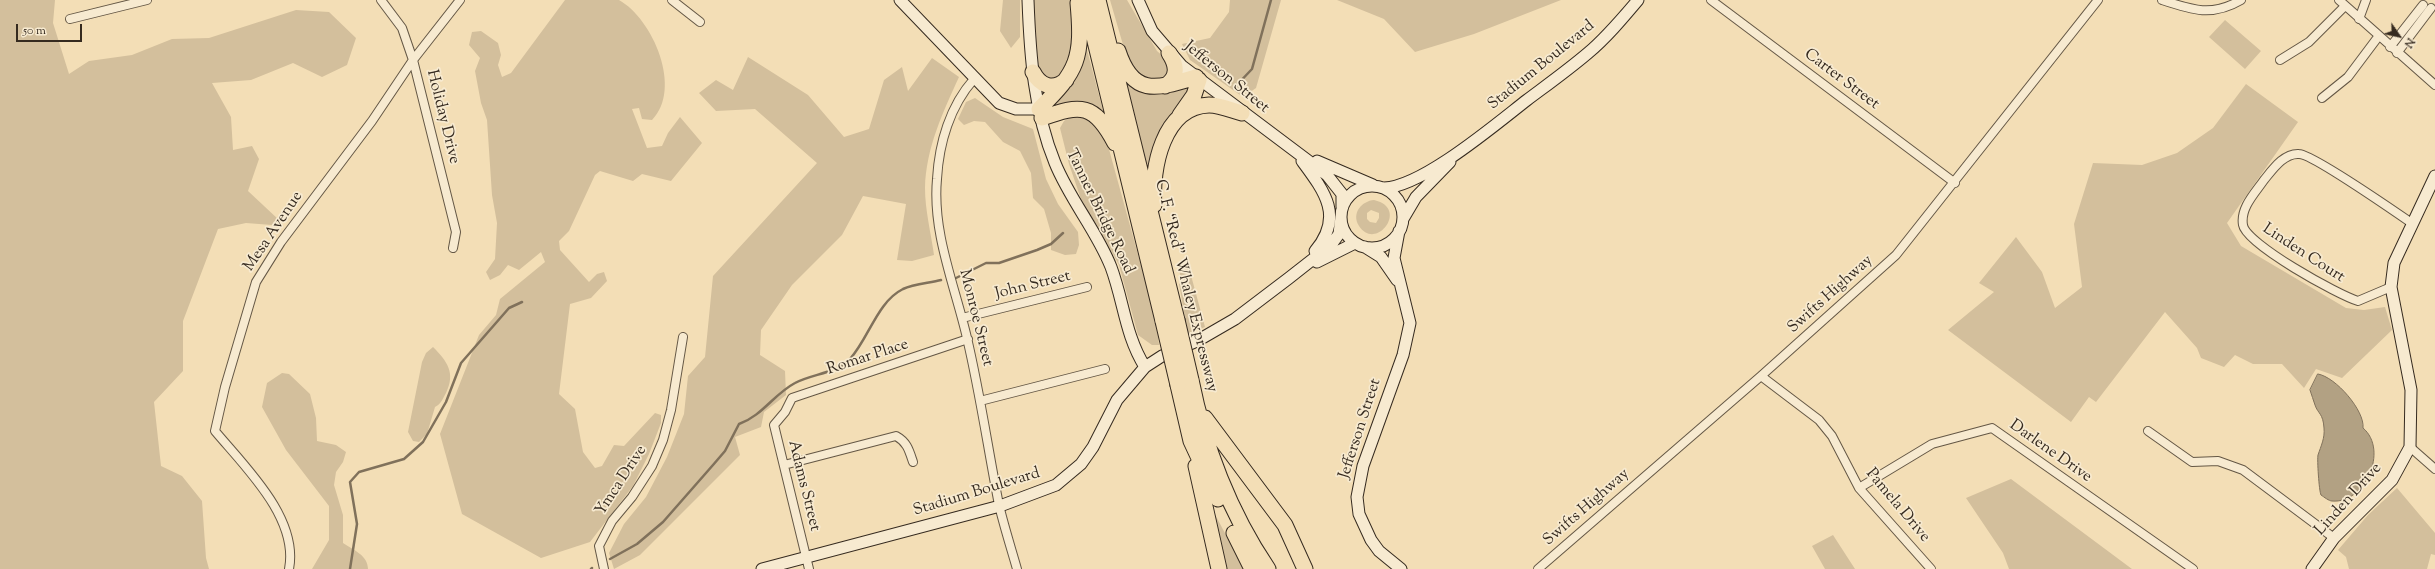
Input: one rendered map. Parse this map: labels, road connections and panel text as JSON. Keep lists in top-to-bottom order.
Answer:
{
  "streets": {
    "highway": ["C. F. “Red” Whaley Expressway"],
    "main road": [
      "Stadium Boulevard",
      "Jefferson Street",
      "Tanner Bridge Road",
      "Linden Drive"
    ],
    "street": [
      "Carter Street",
      "Holiday Drive",
      "Mesa Avenue",
      "Linden Court",
      "John Street",
      "Swifts Highway",
      "Monroe Street",
      "Romar Place",
      "Darlene Drive",
      "Ymca Drive",
      "Adams Street",
      "Pamela Drive"
    ]
  },
  "crossings": [
    ["Stadium Boulevard", "Tanner Bridge Road"],
    ["Stadium Boulevard", "Monroe Street"],
    ["Stadium Boulevard", "Adams Street"],
    ["Carter Street", "Swifts Highway"],
    ["Holiday Drive", "Mesa Avenue"],
    ["Linden Court", "Linden Drive"],
    ["John Street", "Monroe Street"],
    ["Swifts Highway", "Pamela Drive"],
    ["Monroe Street", "Romar Place"],
    ["Romar Place", "Adams Street"],
    ["Darlene Drive", "Pamela Drive"]
  ],
  "scale_bar": "50 m",
  "north": "bottom right"
}
